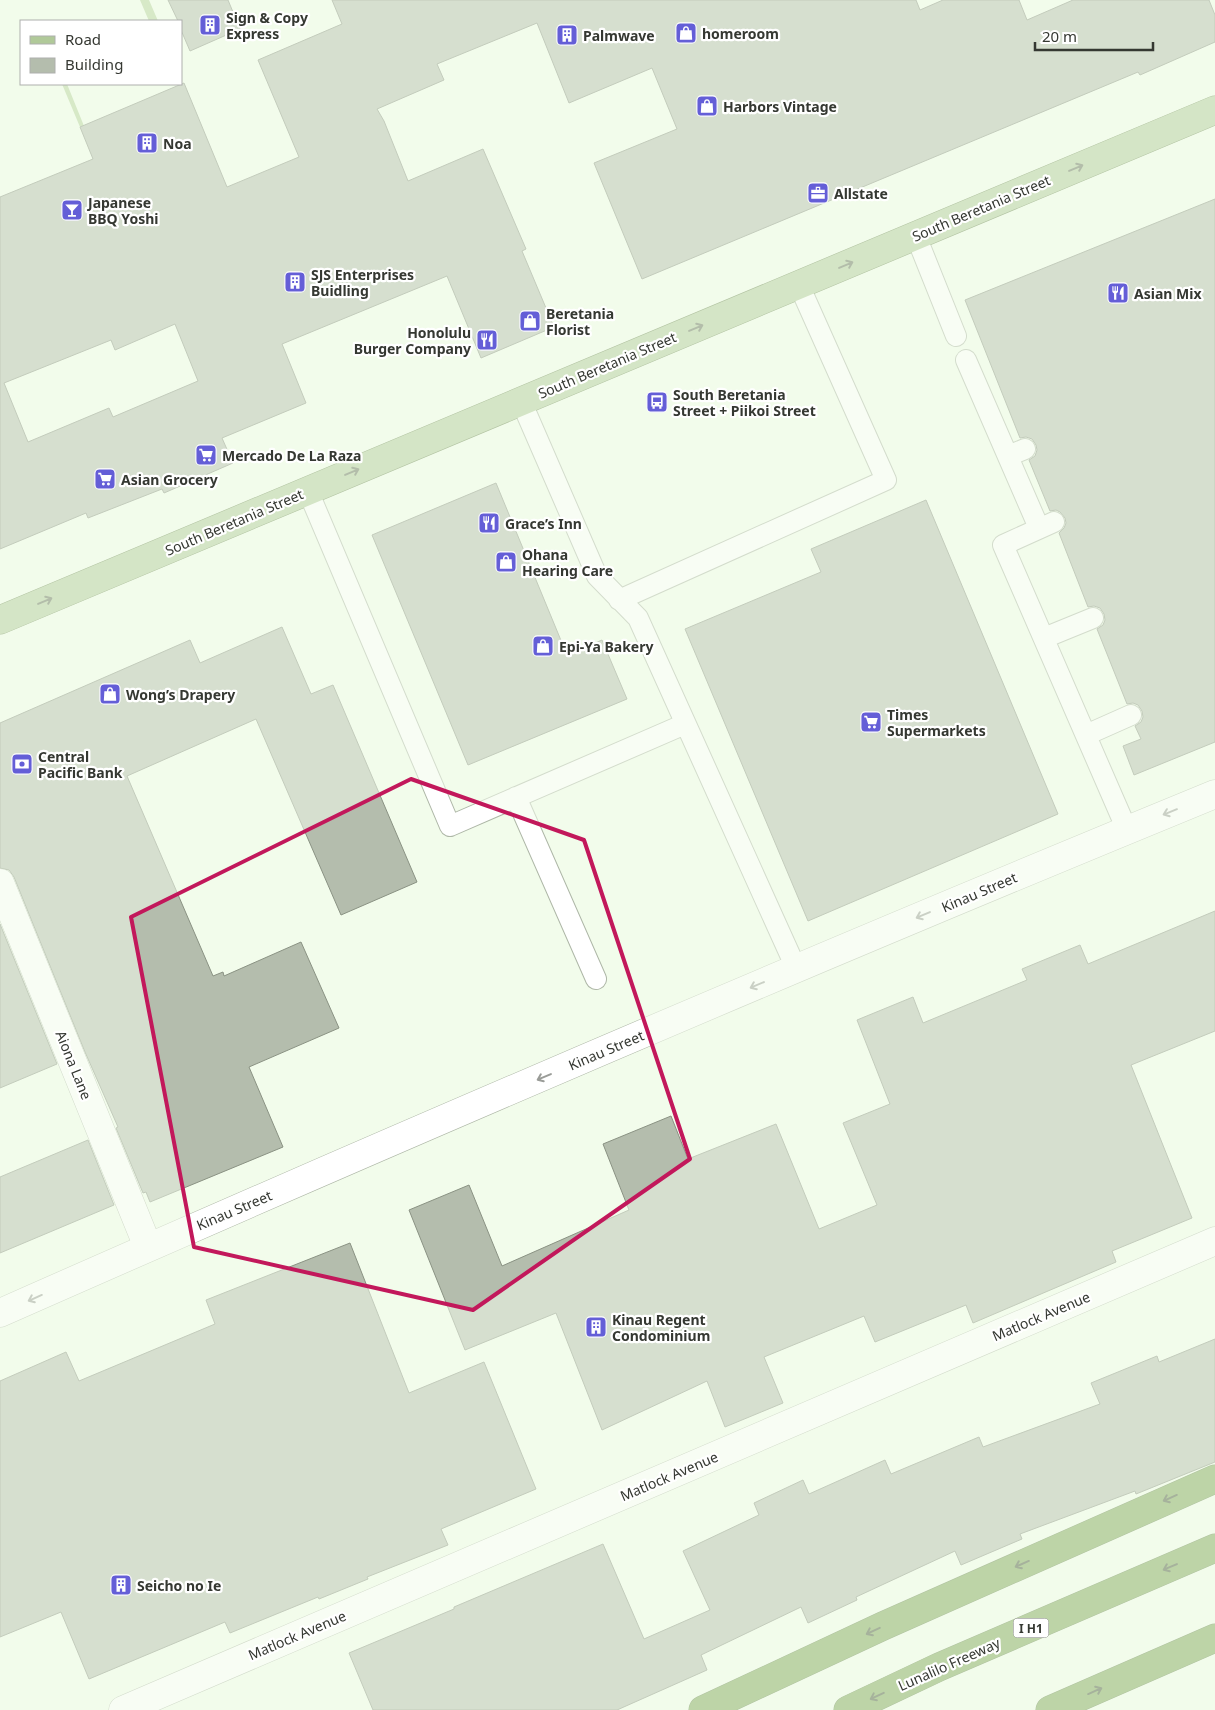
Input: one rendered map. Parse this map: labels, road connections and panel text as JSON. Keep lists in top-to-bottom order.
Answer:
{
  "streets": {
    "highway": ["I H1", "Lunalilo Freeway"],
    "main road": ["South Beretania Street"],
    "street": ["Kinau Street", "Aiona Lane", "Matlock Avenue"]
  },
  "crossings": [
    ["Kinau Street", "Aiona Lane"]
  ],
  "one_way": ["South Beretania Street", "Kinau Street"],
  "places": {
    "building": [
      "Sign & Copy Express",
      "Palmwave",
      "Noa",
      "SJS Enterprises Buidling",
      "Kinau Regent Condominium",
      "Seicho no Ie"
    ],
    "shop": [
      "homeroom",
      "Harbors Vintage",
      "Beretania Florist",
      "Ohana Hearing Care",
      "Epi-Ya Bakery",
      "Wong’s Drapery"
    ],
    "office": ["Allstate"],
    "bar": ["Japanese BBQ Yoshi"],
    "restaurant": ["Asian Mix", "Honolulu Burger Company", "Grace’s Inn"],
    "bus stop": ["South Beretania Street + Piikoi Street"],
    "supermarket": ["Mercado De La Raza", "Asian Grocery", "Times Supermarkets"],
    "bank": ["Central Pacific Bank"]
  },
  "legend": ["Road", "Building"],
  "scale_bar": "20 m"
}
